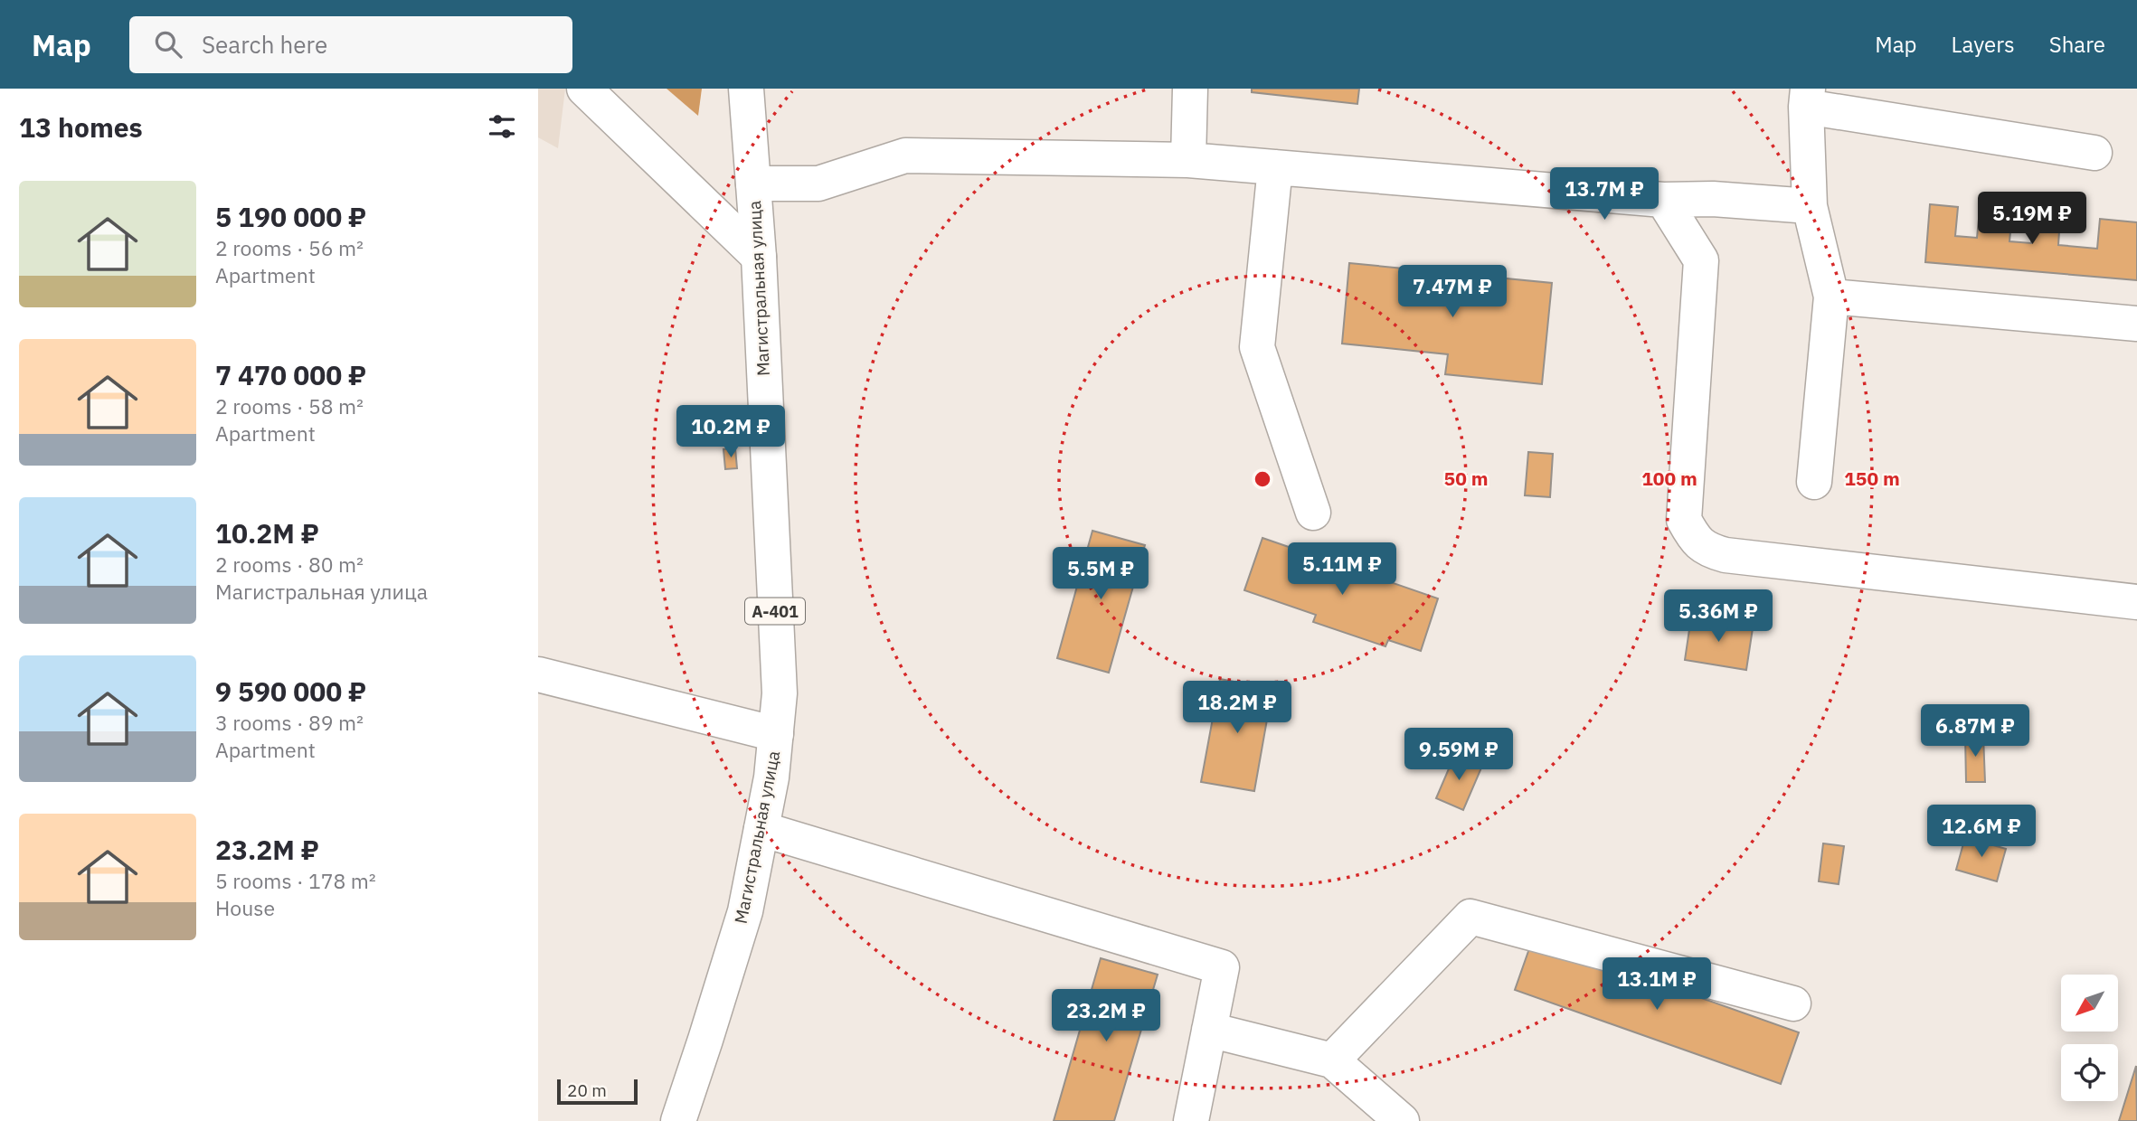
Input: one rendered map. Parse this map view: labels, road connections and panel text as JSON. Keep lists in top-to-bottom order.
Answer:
{
  "streets": {
    "street": ["Магистральная улица", "А-401"]
  },
  "scale_bar": "20 m",
  "north": "bottom left",
  "page": {
    "header": "Map",
    "search": "Search here",
    "nav": ["Map", "Layers", "Share"],
    "heading": "13 homes",
    "list": [
      {
        "name": "5 190 000 ₽",
        "note": "2 rooms · 56 m² · Apartment"
      },
      {
        "name": "7 470 000 ₽",
        "note": "2 rooms · 58 m² · Apartment"
      },
      {
        "name": "10.2M ₽",
        "note": "2 rooms · 80 m² · Магистральная улица"
      },
      {
        "name": "9 590 000 ₽",
        "note": "3 rooms · 89 m² · Apartment"
      },
      {
        "name": "23.2M ₽",
        "note": "5 rooms · 178 m² · House"
      }
    ],
    "price": [
      "13.7M ₽",
      "5.19M ₽",
      "7.47M ₽",
      "10.2M ₽",
      "5.11M ₽",
      "5.5M ₽",
      "5.36M ₽",
      "18.2M ₽",
      "6.87M ₽",
      "9.59M ₽",
      "12.6M ₽",
      "13.1M ₽",
      "23.2M ₽"
    ],
    "scale": "20 m"
  },
  "rings": ["50 m", "100 m", "150 m"]
}
